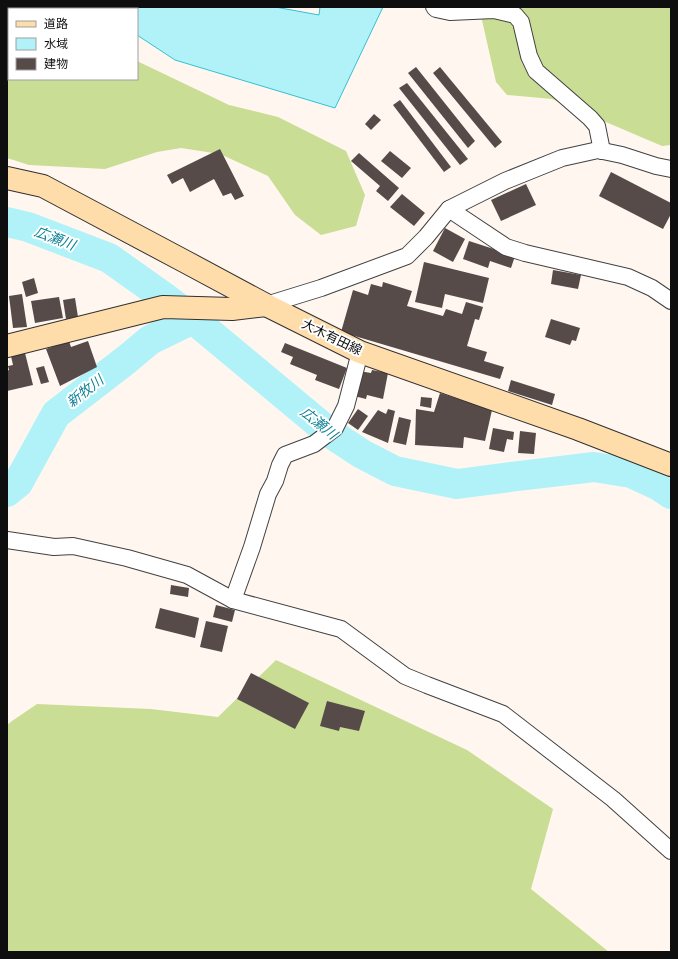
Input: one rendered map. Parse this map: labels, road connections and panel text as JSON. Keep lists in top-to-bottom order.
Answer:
{
  "streets": {
    "main road": ["大木有田線"]
  },
  "water": ["広瀬川", "新牧川"],
  "legend": ["道路", "水域", "建物"]
}
